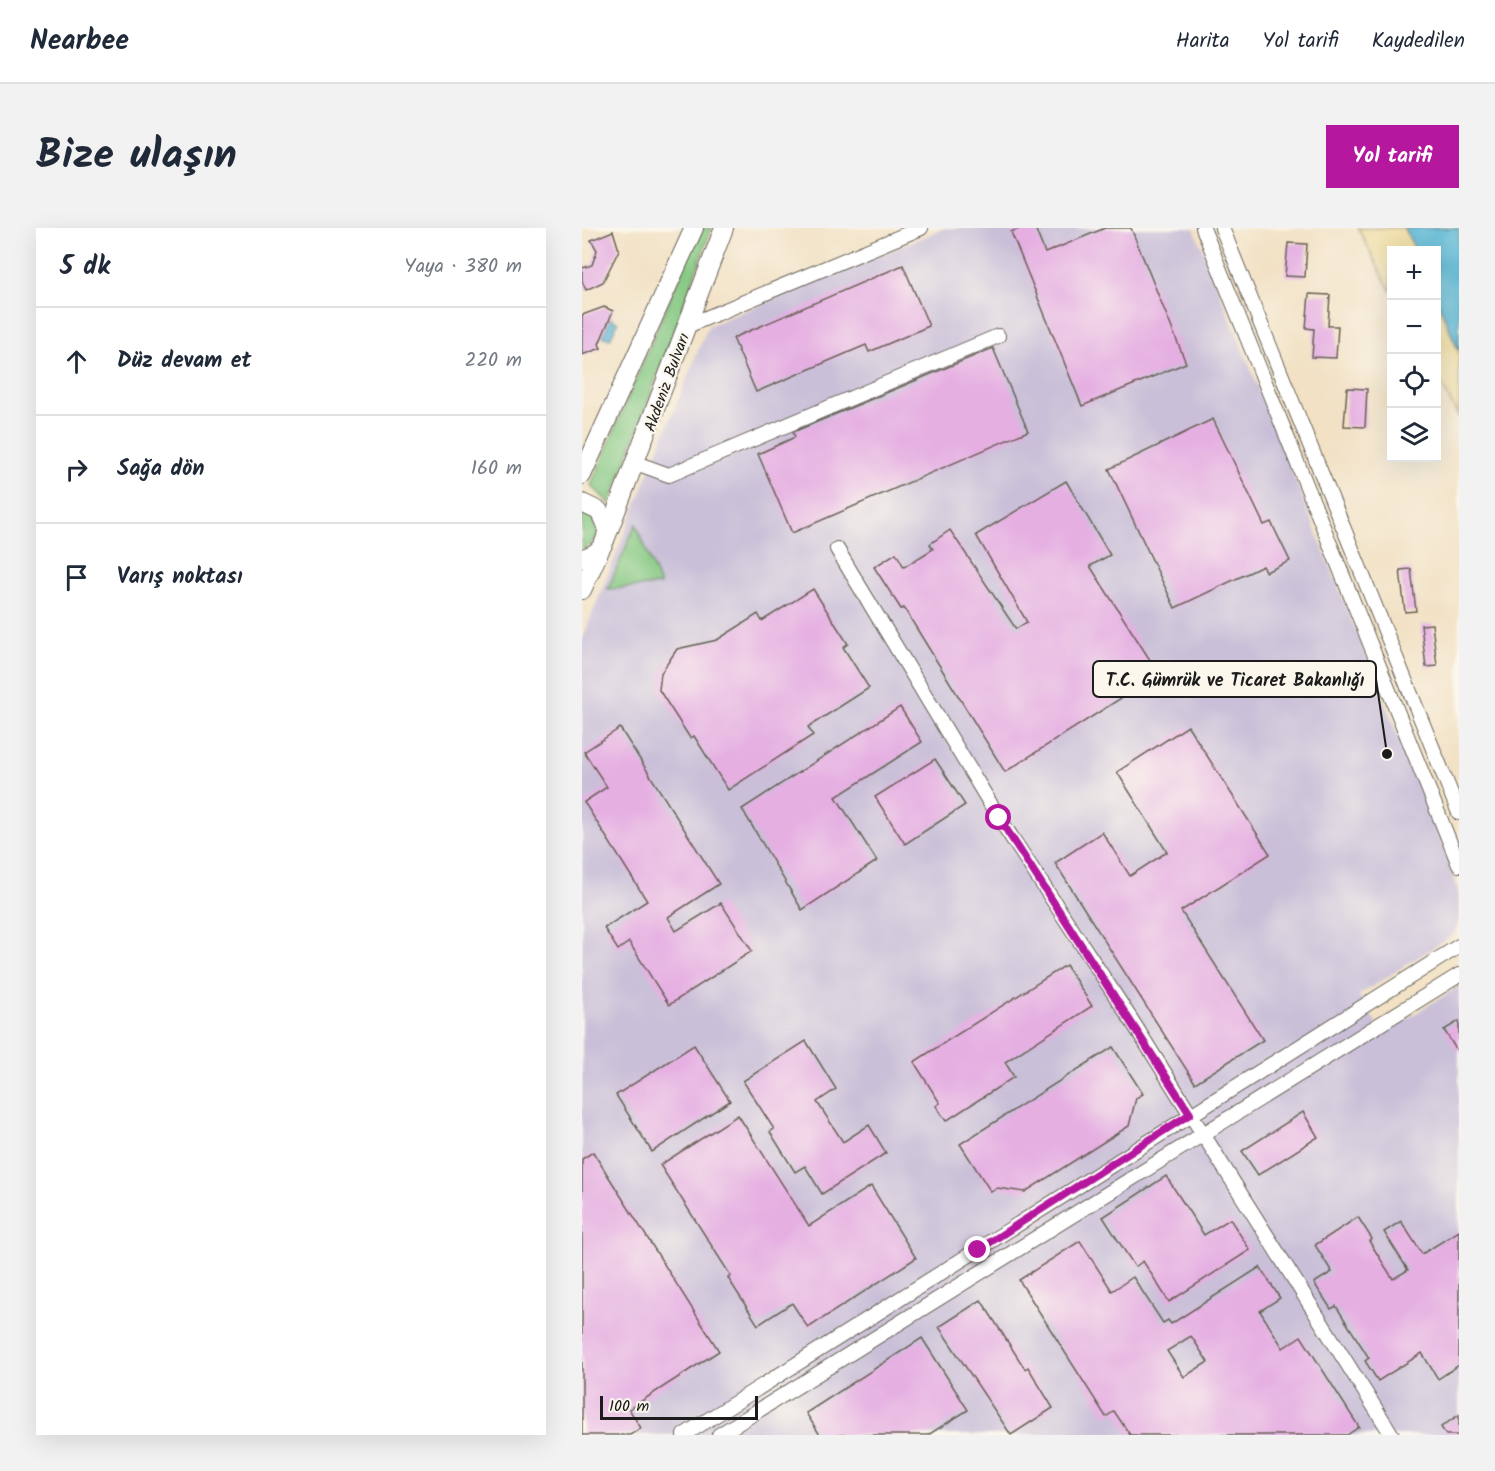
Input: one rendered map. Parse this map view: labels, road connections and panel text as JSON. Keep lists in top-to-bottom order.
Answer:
{
  "streets": {
    "main road": ["Akdeniz Bulvarı"]
  },
  "places": ["T.C. Gümrük ve Ticaret Bakanlığı"],
  "scale_bar": "100 m",
  "page": {
    "header": "Nearbee",
    "nav": ["Harita", "Yol tarifi", "Kaydedilen"],
    "title": "Bize ulaşın",
    "buttons": "Yol tarifi",
    "heading": ["5 dk", "Yaya · 380 m"],
    "map_buttons": ["+", "−"],
    "list": [
      ["Düz devam et", "220 m"],
      ["Sağa dön", "160 m"],
      "Varış noktası"
    ],
    "scale": "100 m"
  }
}
